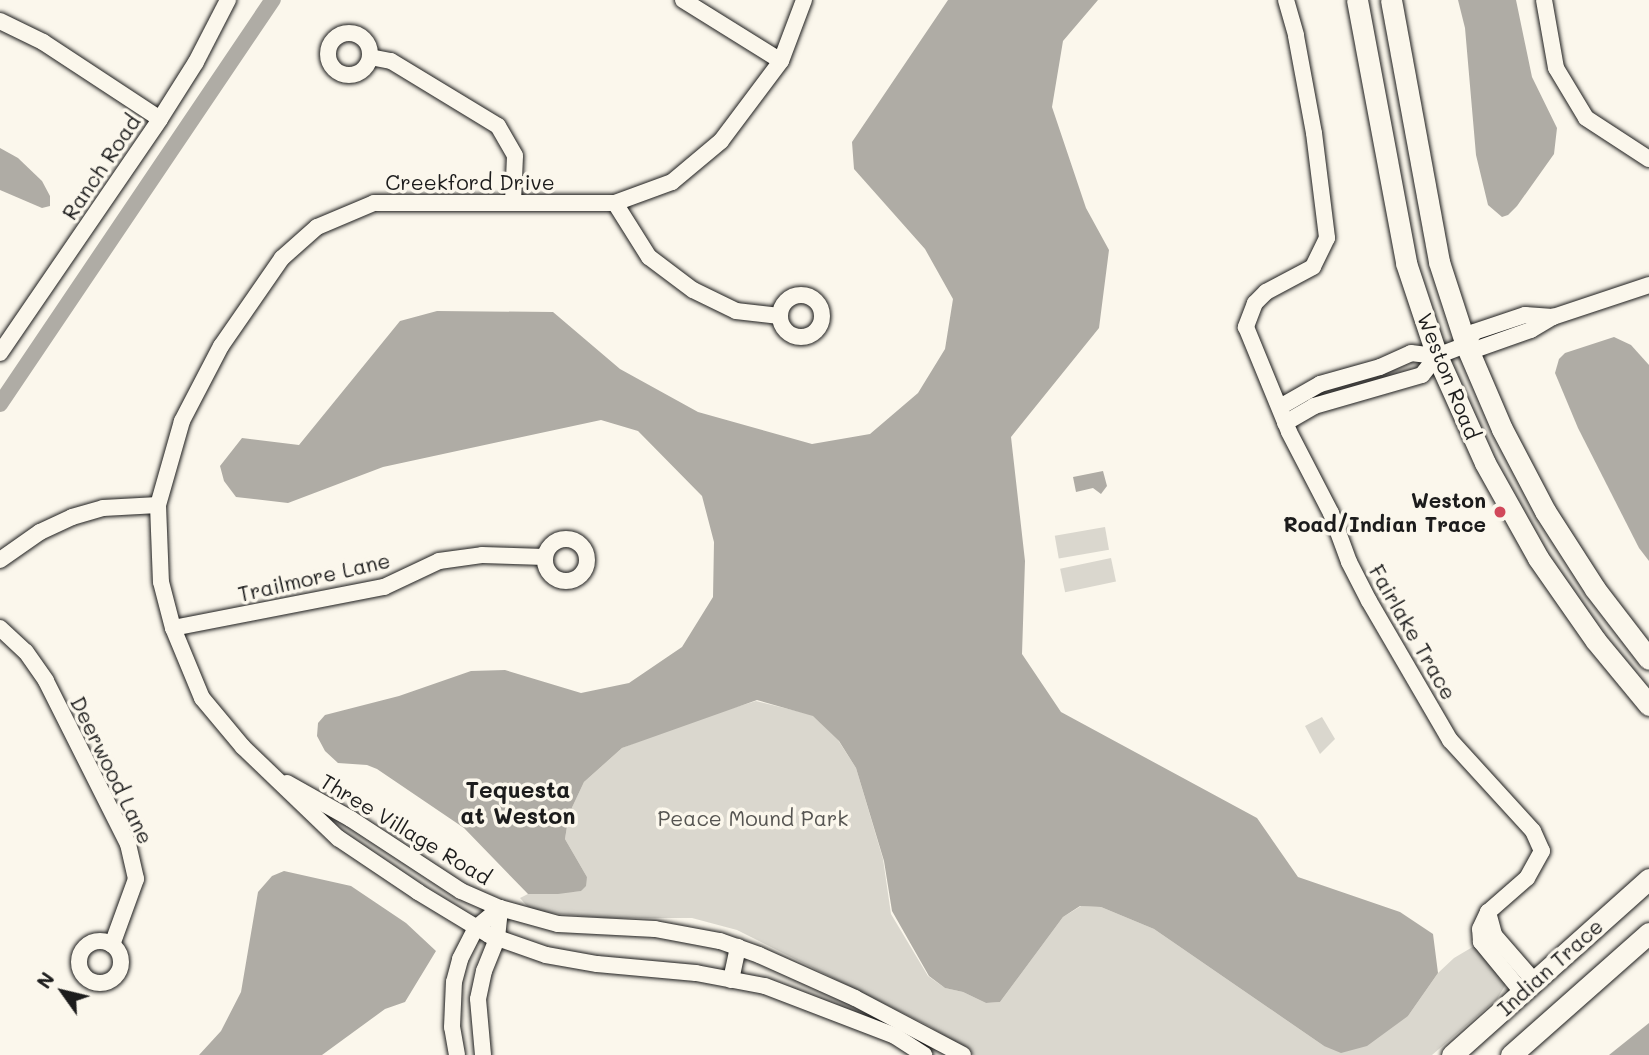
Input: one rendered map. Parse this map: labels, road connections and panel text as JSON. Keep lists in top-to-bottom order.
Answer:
{
  "streets": {
    "main road": ["Weston Road", "Indian Trace"],
    "street": [
      "Ranch Road",
      "Creekford Drive",
      "Trailmore Lane",
      "Fairlake Trace",
      "Deerwood Lane",
      "Three Village Road"
    ]
  },
  "crossings": [
    ["Creekford Drive", "Three Village Road"],
    ["Trailmore Lane", "Three Village Road"],
    ["Fairlake Trace", "Indian Trace"]
  ],
  "districts": ["Tequesta at Weston"],
  "parks": ["Peace Mound Park"],
  "places": ["Weston Road/Indian Trace"],
  "north": "top left"
}
